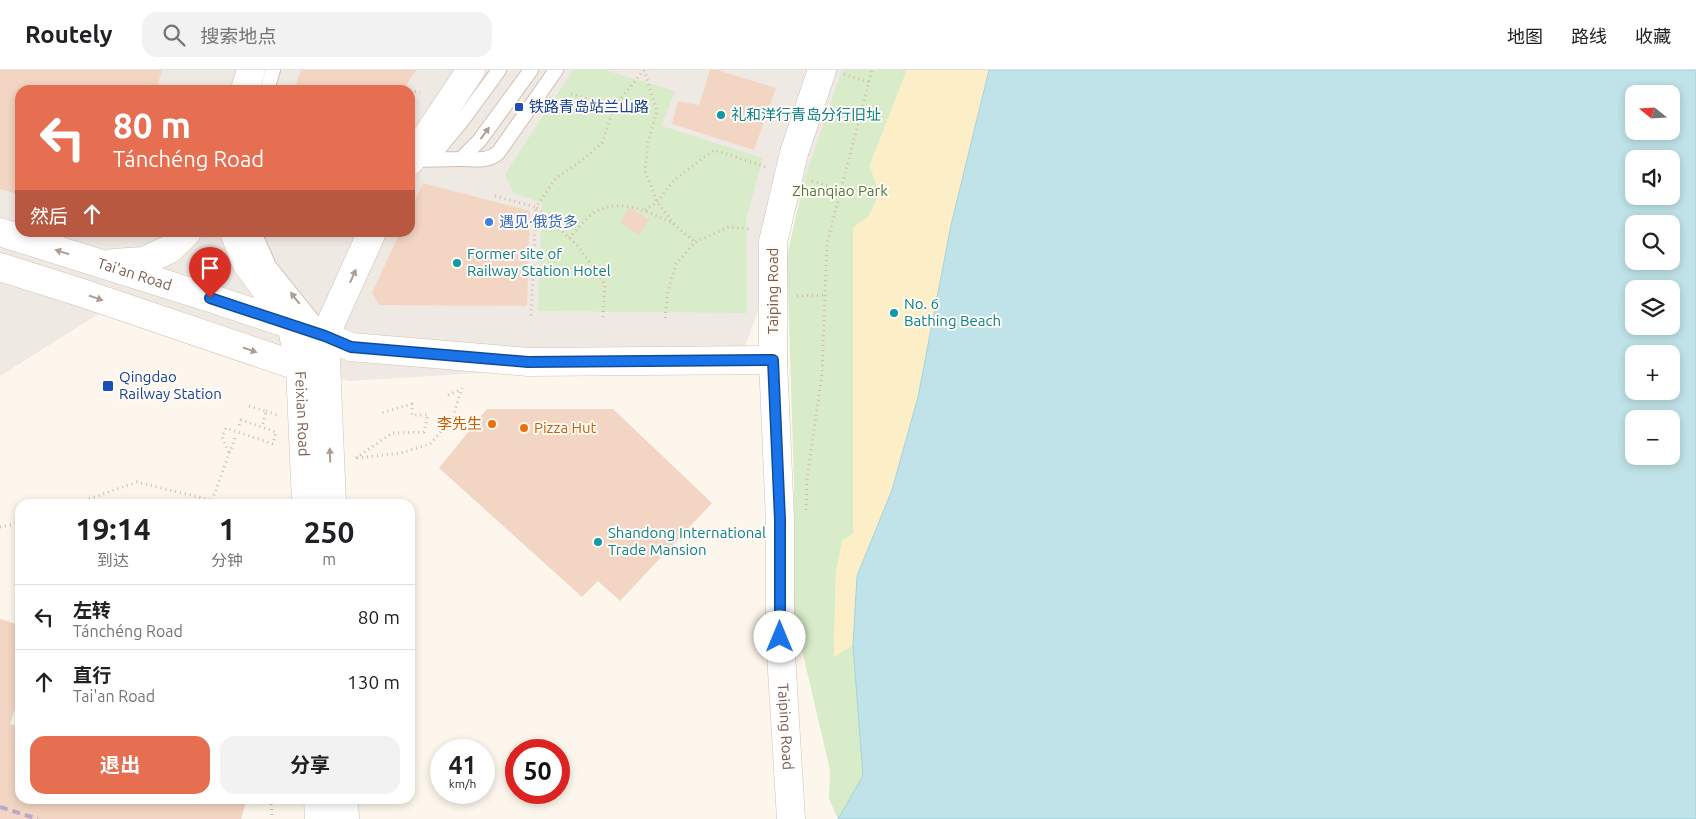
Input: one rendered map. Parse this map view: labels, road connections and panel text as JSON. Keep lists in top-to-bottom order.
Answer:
{
  "streets": {
    "main road": ["Tai'an Road", "Taiping Road", "Feixian Road"]
  },
  "crossings": [
    ["Tai'an Road", "Taiping Road"],
    ["Tai'an Road", "Feixian Road"]
  ],
  "parks": ["Zhanqiao Park"],
  "places": {
    "transit": ["铁路青岛站兰山路", "Qingdao Railway Station"],
    "other": [
      "礼和洋行青岛分行旧址",
      "遇见·俄货多",
      "Former site of Railway Station Hotel",
      "No. 6 Bathing Beach",
      "李先生",
      "Pizza Hut",
      "Shandong International Trade Mansion"
    ]
  },
  "north": "left",
  "page": {
    "header": "Routely",
    "search": "搜索地点",
    "nav": ["地图", "路线", "收藏"],
    "map_buttons": ["+", "−"],
    "turn": ["80 m", "Tánchéng Road"],
    "then": "然后",
    "eta": [
      "19:14",
      "到达",
      "1",
      "分钟",
      "250",
      "m"
    ],
    "list": [
      {
        "name": "左转",
        "note": "Tánchéng Road",
        "value": "80 m"
      },
      {
        "name": "直行",
        "note": "Tai'an Road",
        "value": "130 m"
      }
    ],
    "buttons": ["退出", "分享"],
    "speed": "41 km/h",
    "limit": "50"
  }
}
